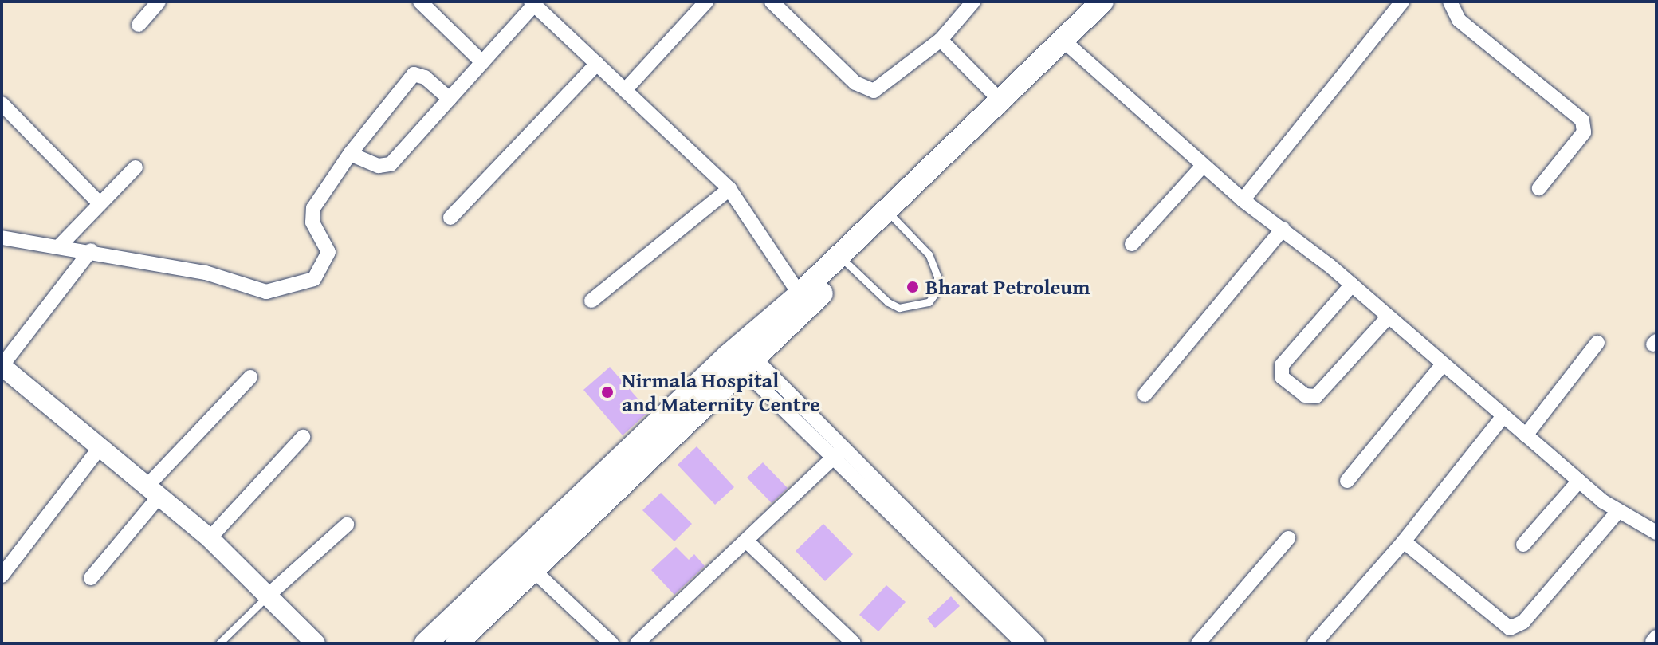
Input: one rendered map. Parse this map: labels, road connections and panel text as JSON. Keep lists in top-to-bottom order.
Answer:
{
  "places": ["Bharat Petroleum", "Nirmala Hospital and Maternity Centre"]
}
